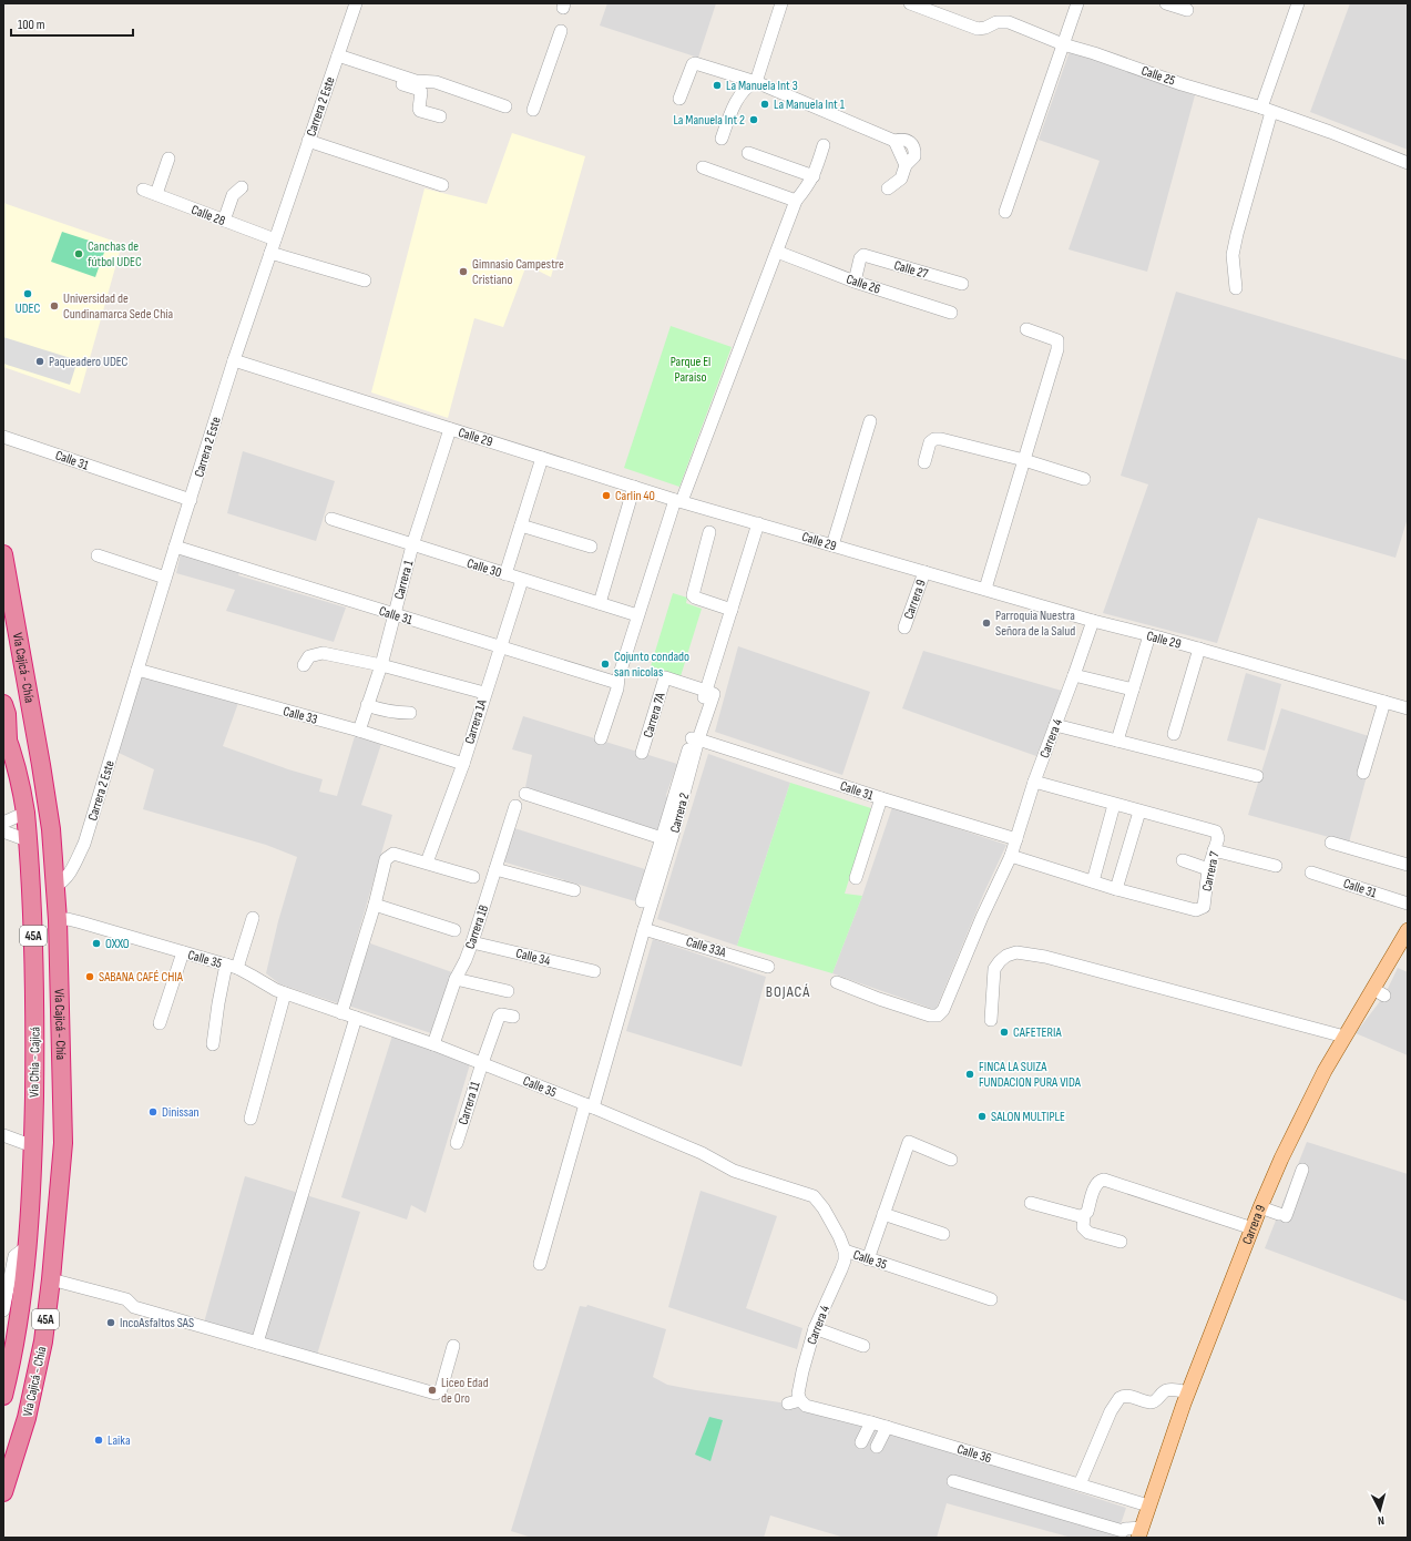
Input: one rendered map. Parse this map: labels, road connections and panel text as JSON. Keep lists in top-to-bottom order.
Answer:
{
  "streets": {
    "highway": ["Vía Cajicá - Chía", "45A", "Vía Chía - Cajicá"],
    "main road": ["Carrera 9"],
    "street": [
      "Calle 25",
      "Carrera 2 Este",
      "Calle 28",
      "Calle 27",
      "Calle 26",
      "Calle 29",
      "Calle 31",
      "Calle 30",
      "Carrera 1",
      "Calle 33",
      "Carrera 7A",
      "Carrera 1A",
      "Carrera 4",
      "Carrera 2",
      "Carrera 7",
      "Carrera 1B",
      "Calle 33A",
      "Calle 34",
      "Calle 35",
      "Carrera 11",
      "Calle 36"
    ]
  },
  "crossings": [
    ["Carrera 2 Este", "Calle 28"],
    ["Carrera 2 Este", "Calle 29"],
    ["Carrera 2 Este", "Calle 31"],
    ["Carrera 2 Este", "Vía Cajicá - Chía"],
    ["Carrera 2 Este", "Calle 33"],
    ["Calle 27", "Calle 26"],
    ["Calle 29", "Carrera 1"],
    ["Calle 29", "Carrera 9"],
    ["Calle 29", "Carrera 4"],
    ["Calle 31", "Carrera 1"],
    ["Calle 31", "Carrera 1A"],
    ["Calle 31", "Carrera 4"],
    ["Calle 31", "Carrera 2"],
    ["Calle 30", "Carrera 1"],
    ["Calle 30", "Carrera 1A"],
    ["Carrera 1", "Calle 33"],
    ["Carrera 9", "Calle 36"],
    ["Vía Cajicá - Chía", "Calle 35"],
    ["Calle 33", "Carrera 1A"],
    ["Carrera 7A", "Carrera 2"],
    ["Carrera 4", "Calle 35"],
    ["Carrera 4", "Calle 36"],
    ["Carrera 2", "Calle 33A"],
    ["Carrera 2", "Calle 35"],
    ["Carrera 1B", "Calle 34"],
    ["Carrera 1B", "Calle 35"],
    ["Calle 35", "Carrera 11"]
  ],
  "districts": ["BOJACÁ"],
  "parks": ["Parque El Paraiso"],
  "places": [
    "La Manuela Int 3",
    "La Manuela Int 1",
    "La Manuela Int 2",
    "Canchas de fútbol UDEC",
    "Gimnasio Campestre Cristiano",
    "UDEC",
    "Universidad de Cundinamarca Sede Chía",
    "Paqueadero UDEC",
    "Carlin 40",
    "Parroquia Nuestra Señora de la Salud",
    "Cojunto condado san nicolas",
    "OXXO",
    "SABANA CAFÉ CHIA",
    "CAFETERIA",
    "FINCA LA SUIZA FUNDACION PURA VIDA",
    "Dinissan",
    "SALON MULTIPLE",
    "IncoAsfaltos SAS",
    "Liceo Edad de Oro",
    "Laika"
  ],
  "scale_bar": "100 m",
  "north": "bottom"
}
